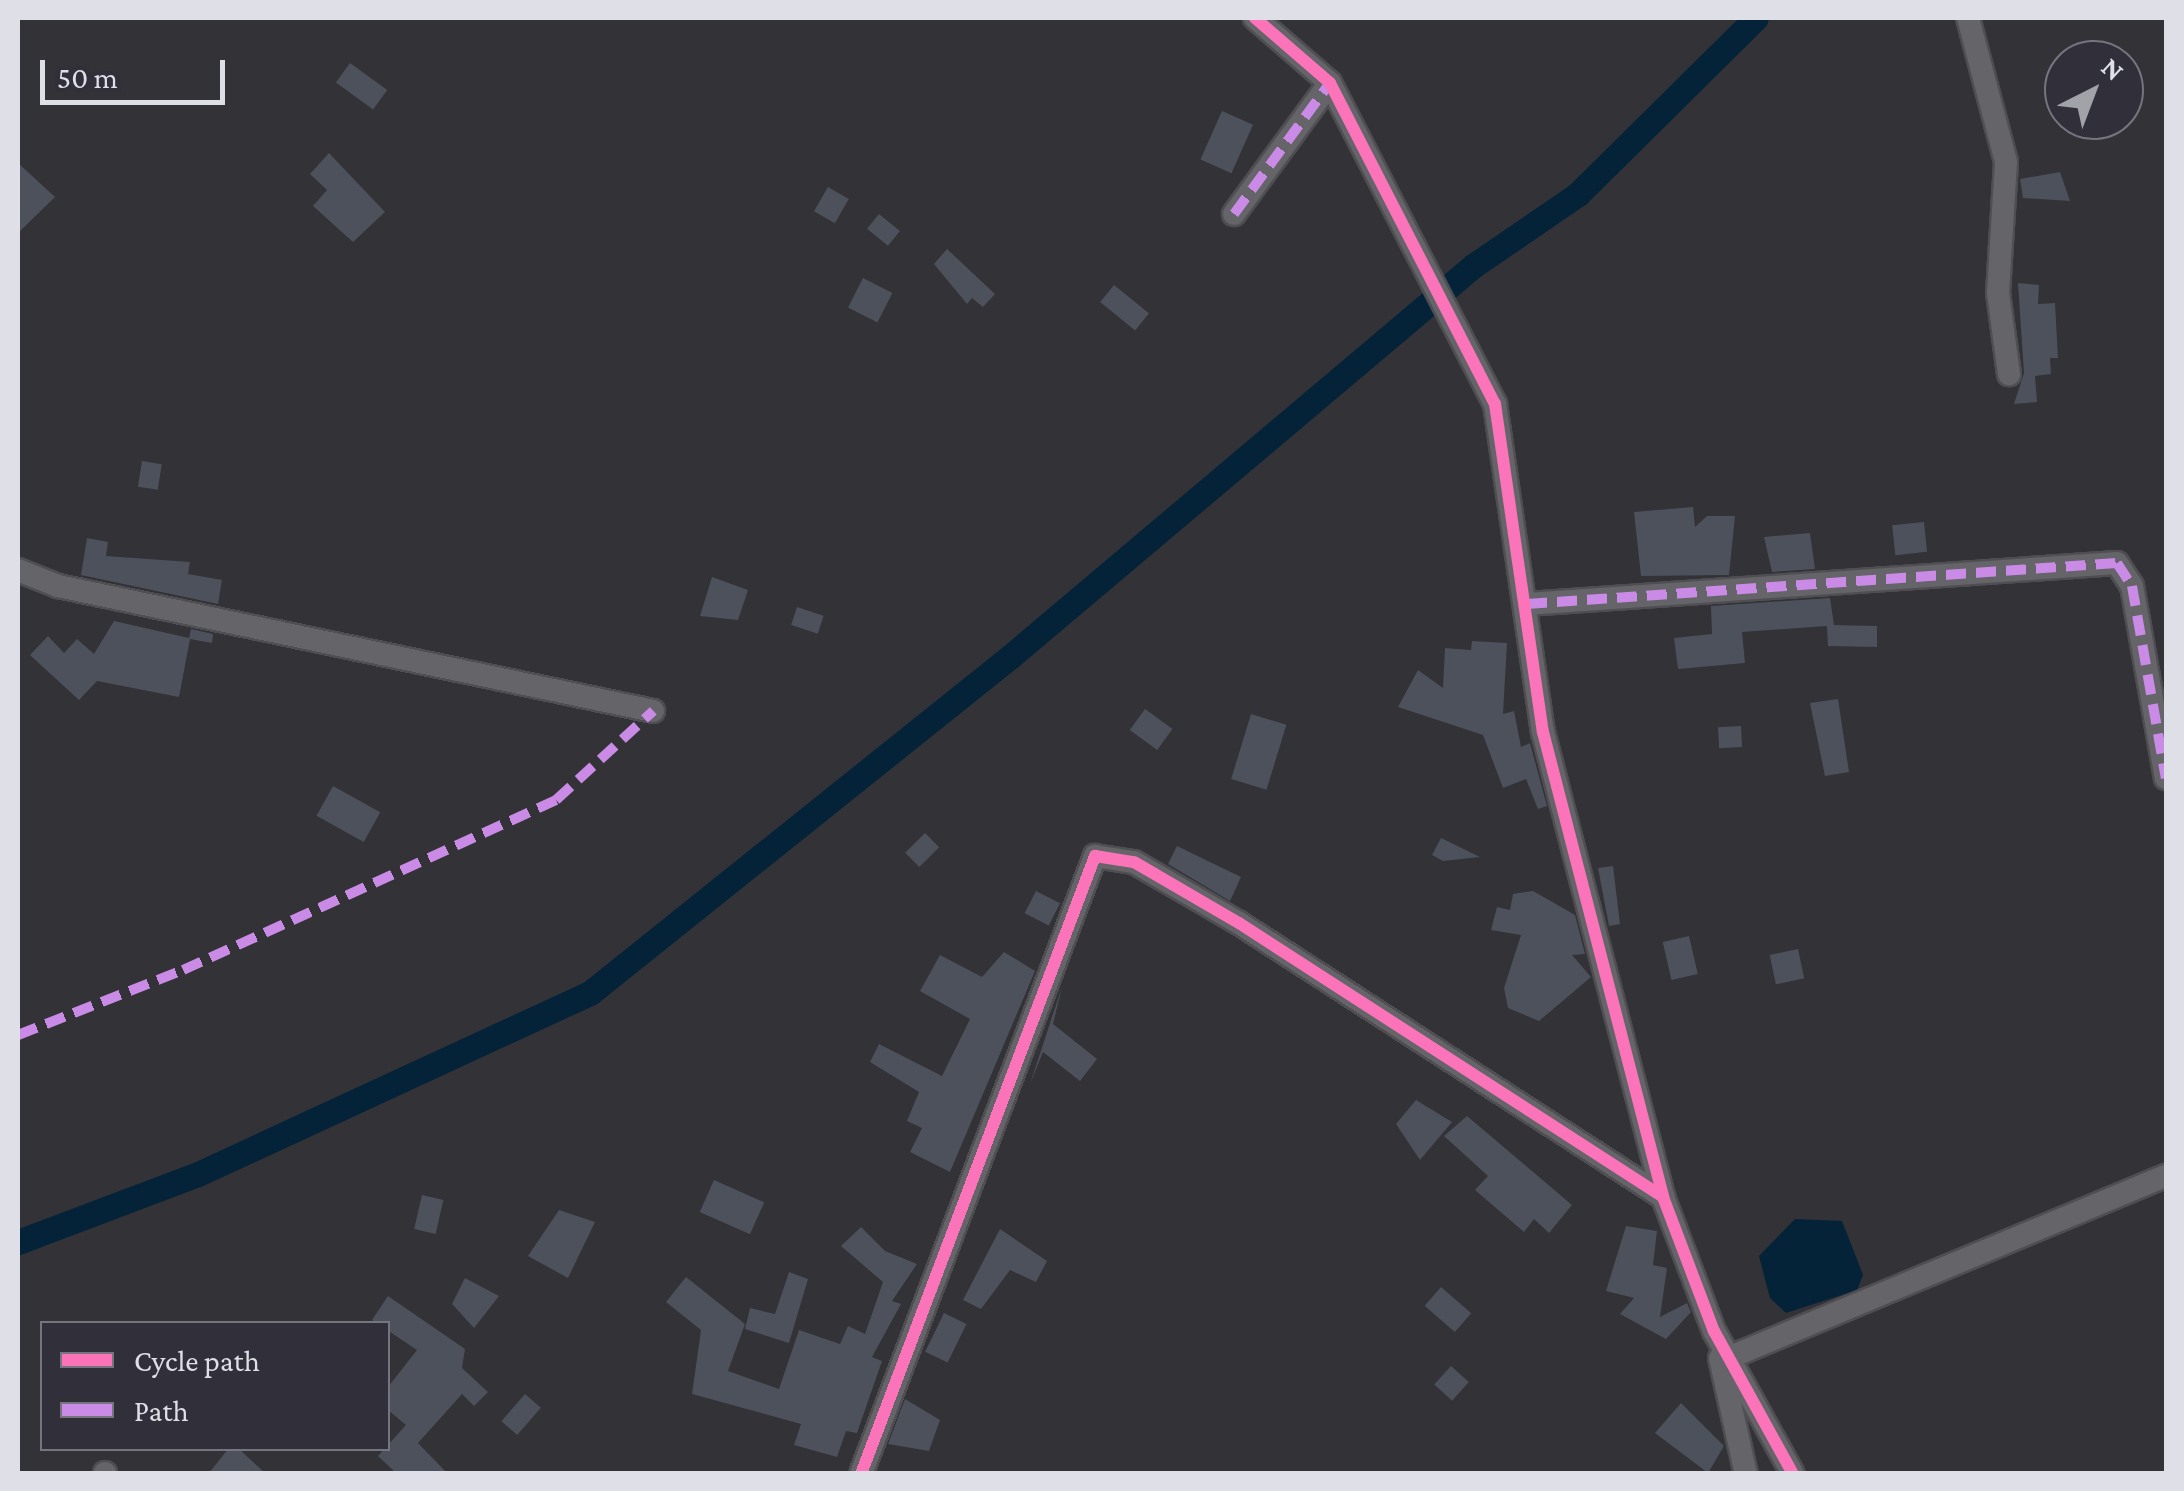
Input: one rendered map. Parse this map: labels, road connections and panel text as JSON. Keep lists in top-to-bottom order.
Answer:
{
  "legend": ["Cycle path", "Path"],
  "scale_bar": "50 m",
  "north": "top right"
}
